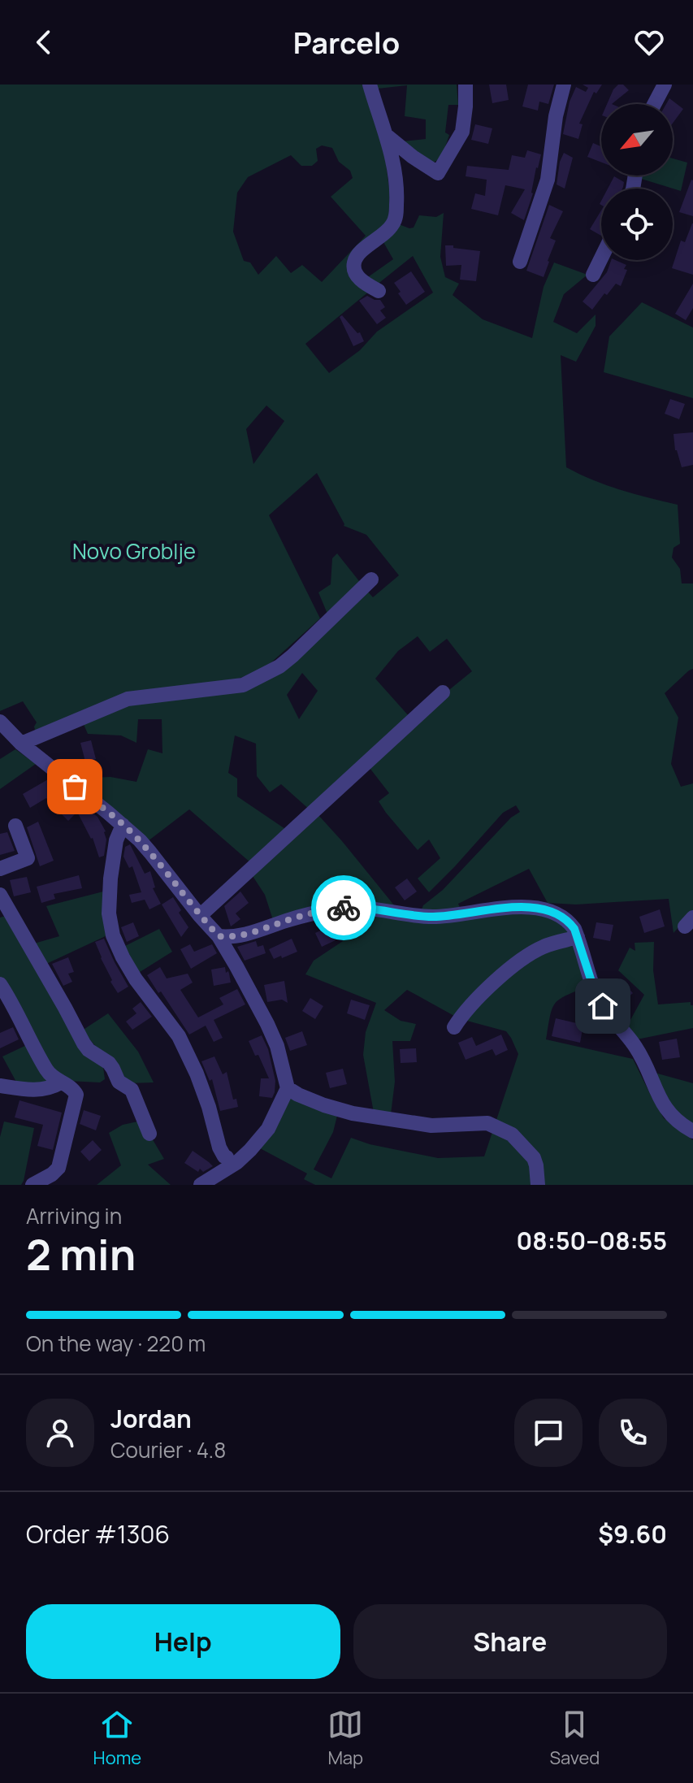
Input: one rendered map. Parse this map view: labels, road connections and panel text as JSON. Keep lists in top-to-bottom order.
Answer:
{
  "parks": ["Novo Groblje"],
  "north": "bottom left",
  "page": {
    "header": "Parcelo",
    "heading": ["2 min", "Arriving in", "08:50–08:55"],
    "panel": [
      "Jordan",
      "Courier · 4.8",
      "Order #1306",
      "$9.60"
    ],
    "bar": "On the way · 220 m",
    "buttons": ["Help", "Share"],
    "tabs": ["Home", "Map", "Saved"]
  }
}
